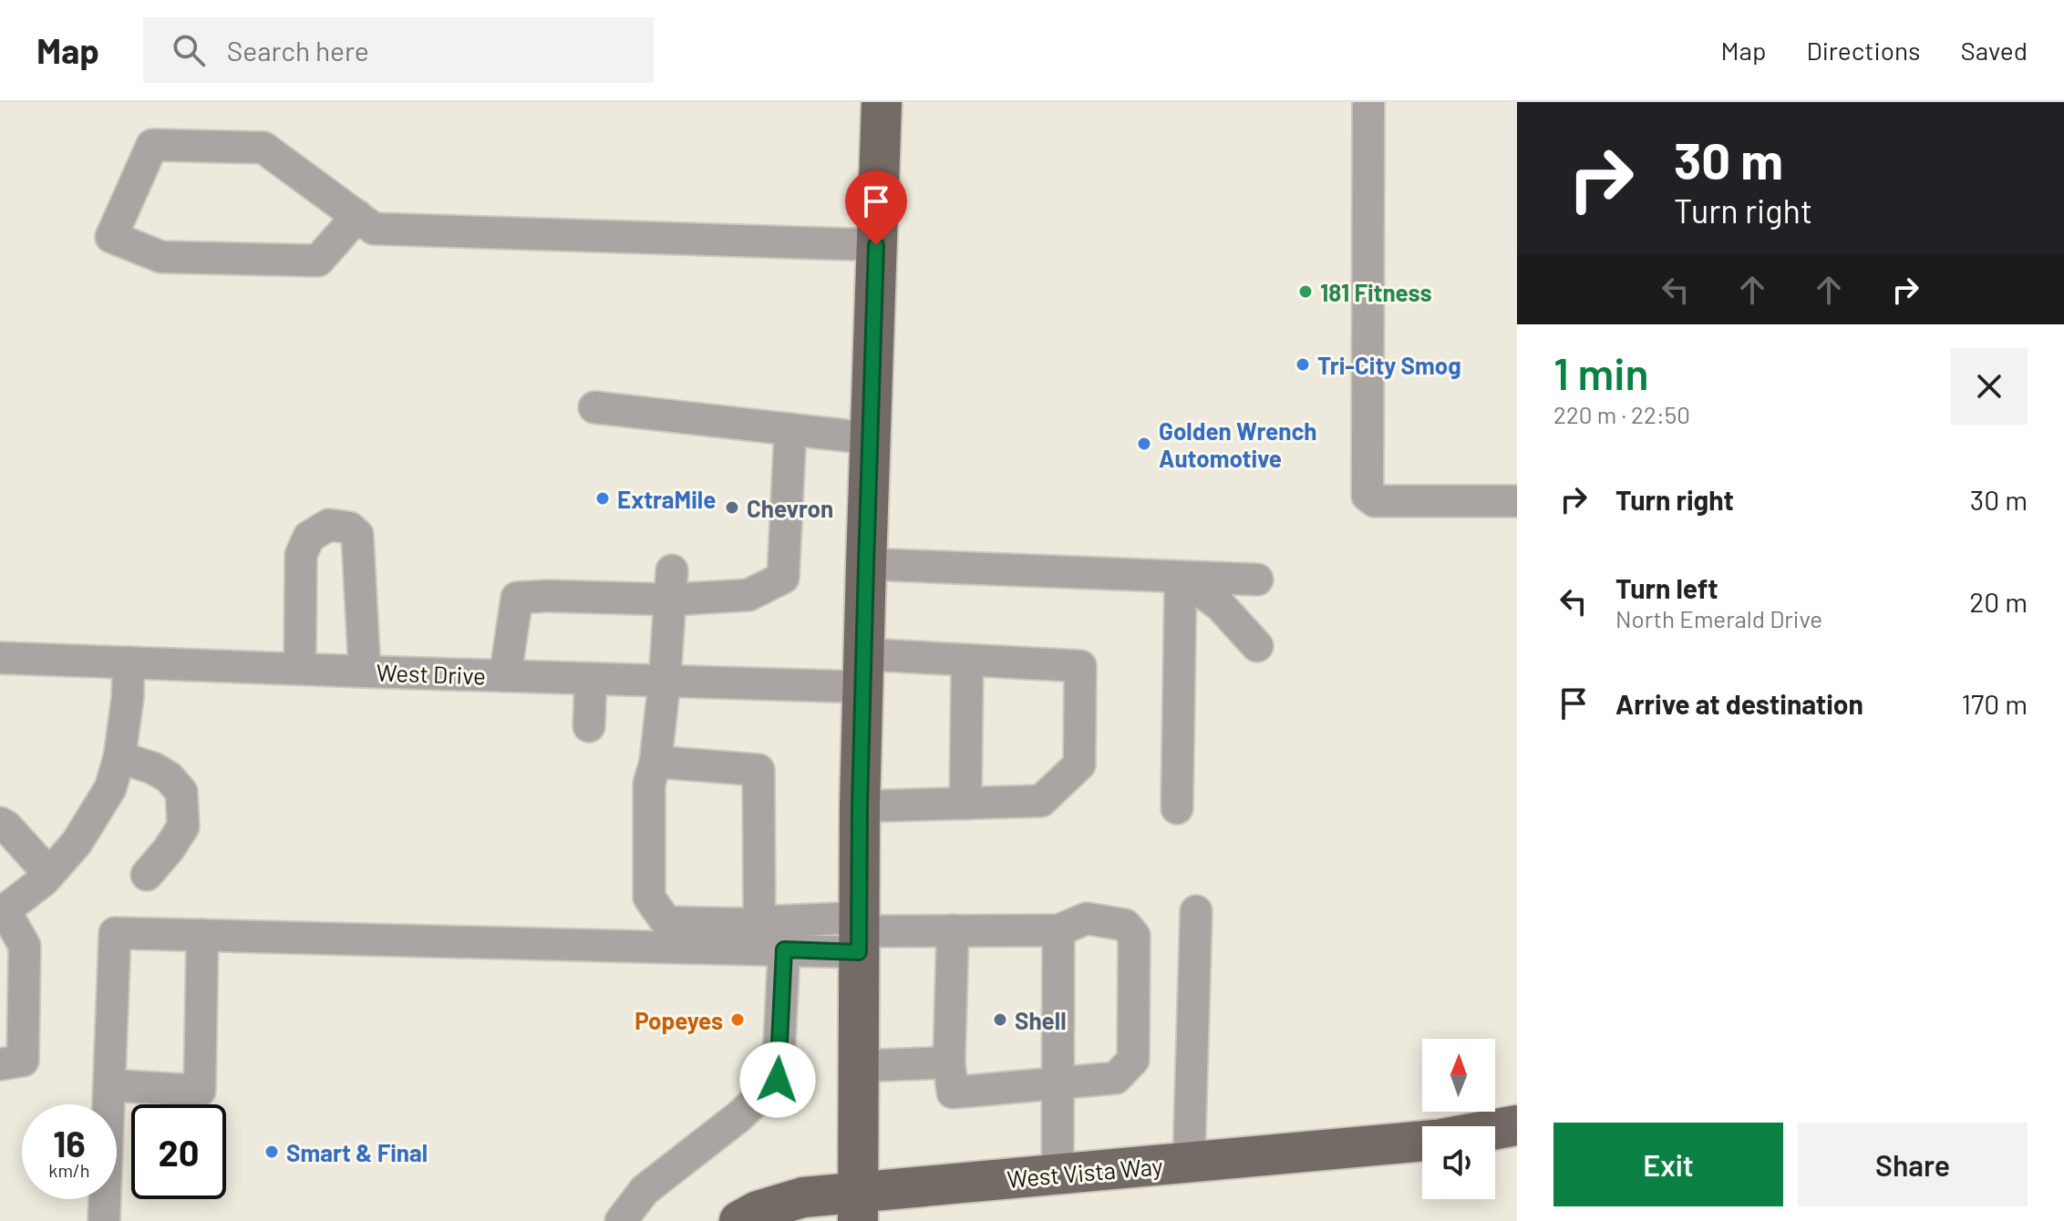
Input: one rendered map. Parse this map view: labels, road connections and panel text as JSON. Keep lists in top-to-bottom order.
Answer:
{
  "streets": {
    "main road": ["West Vista Way"],
    "street": ["West Drive"]
  },
  "places": [
    "181 Fitness",
    "Tri-City Smog",
    "Golden Wrench Automotive",
    "ExtraMile",
    "Chevron",
    "Popeyes",
    "Shell",
    "Smart & Final"
  ],
  "north": "top",
  "page": {
    "header": "Map",
    "search": "Search here",
    "nav": ["Map", "Directions", "Saved"],
    "turn": ["30 m", "Turn right"],
    "heading": ["1 min", "220 m · 22:50"],
    "list": [
      {
        "name": "Turn right",
        "value": "30 m"
      },
      {
        "name": "Turn left",
        "note": "North Emerald Drive",
        "value": "20 m"
      },
      {
        "name": "Arrive at destination",
        "value": "170 m"
      }
    ],
    "speed": "16 km/h",
    "limit": "20",
    "buttons": ["Exit", "Share"]
  }
}
